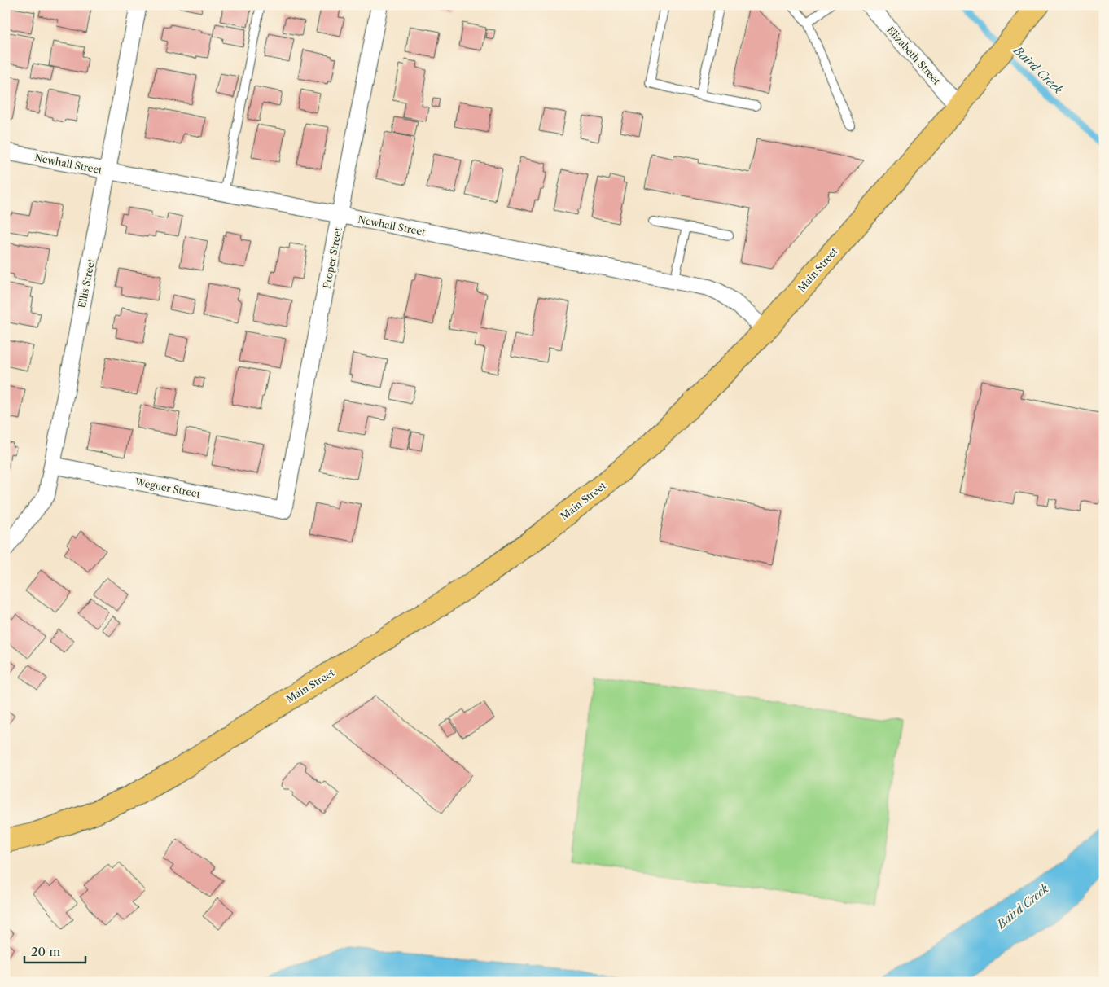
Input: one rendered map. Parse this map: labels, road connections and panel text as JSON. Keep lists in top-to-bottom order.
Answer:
{
  "streets": {
    "main road": ["Main Street"],
    "street": [
      "Elizabeth Street",
      "Newhall Street",
      "Proper Street",
      "Ellis Street",
      "Wegner Street"
    ]
  },
  "crossings": [
    ["Elizabeth Street", "Main Street"],
    ["Newhall Street", "Proper Street"],
    ["Newhall Street", "Main Street"],
    ["Newhall Street", "Ellis Street"],
    ["Proper Street", "Wegner Street"],
    ["Ellis Street", "Wegner Street"]
  ],
  "water": ["Baird Creek"],
  "scale_bar": "20 m"
}
